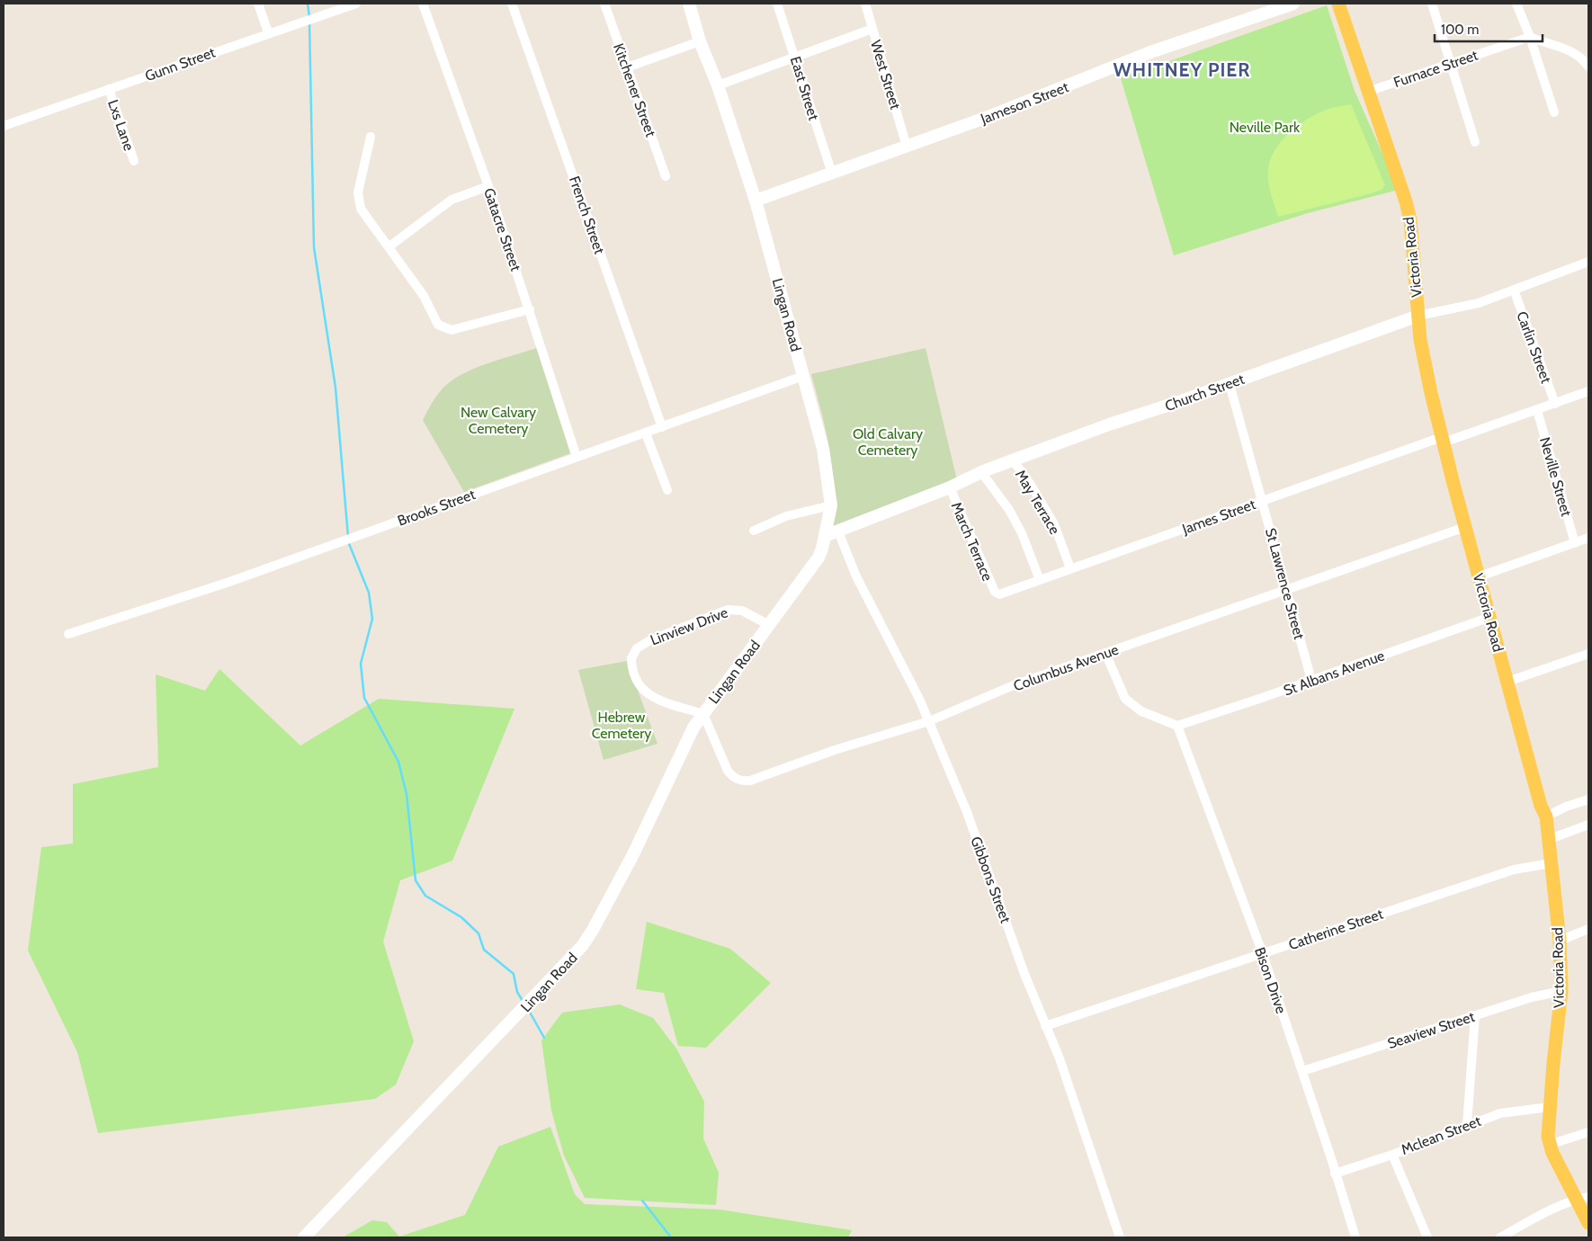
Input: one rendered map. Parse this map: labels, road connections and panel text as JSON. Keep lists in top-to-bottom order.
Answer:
{
  "streets": {
    "main road": ["Victoria Road"],
    "street": [
      "Gunn Street",
      "Furnace Street",
      "West Street",
      "East Street",
      "Kitchener Street",
      "Jameson Street",
      "Lxs Lane",
      "French Street",
      "Gatacre Street",
      "Lingan Road",
      "Carlin Street",
      "Church Street",
      "Neville Street",
      "May Terrace",
      "Brooks Street",
      "James Street",
      "March Terrace",
      "St Lawrence Street",
      "Linview Drive",
      "Columbus Avenue",
      "St Albans Avenue",
      "Gibbons Street",
      "Catherine Street",
      "Bison Drive",
      "Seaview Street",
      "Mclean Street"
    ]
  },
  "crossings": [
    ["Gunn Street", "Lxs Lane"],
    ["Furnace Street", "Victoria Road"],
    ["West Street", "Jameson Street"],
    ["East Street", "Jameson Street"],
    ["Jameson Street", "Lingan Road"],
    ["French Street", "Brooks Street"],
    ["Gatacre Street", "Brooks Street"],
    ["Victoria Road", "Church Street"],
    ["Victoria Road", "James Street"],
    ["Victoria Road", "Columbus Avenue"],
    ["Victoria Road", "St Albans Avenue"],
    ["Victoria Road", "Catherine Street"],
    ["Victoria Road", "Seaview Street"],
    ["Victoria Road", "Mclean Street"],
    ["Lingan Road", "Church Street"],
    ["Lingan Road", "Brooks Street"],
    ["Lingan Road", "Linview Drive"],
    ["Lingan Road", "Columbus Avenue"],
    ["Carlin Street", "Church Street"],
    ["Carlin Street", "James Street"],
    ["Church Street", "May Terrace"],
    ["Church Street", "March Terrace"],
    ["Church Street", "St Lawrence Street"],
    ["Church Street", "Gibbons Street"],
    ["Neville Street", "James Street"],
    ["May Terrace", "James Street"],
    ["James Street", "March Terrace"],
    ["James Street", "St Lawrence Street"],
    ["St Lawrence Street", "Columbus Avenue"],
    ["St Lawrence Street", "St Albans Avenue"],
    ["Linview Drive", "Columbus Avenue"],
    ["Columbus Avenue", "Gibbons Street"],
    ["St Albans Avenue", "Bison Drive"],
    ["Gibbons Street", "Catherine Street"],
    ["Catherine Street", "Bison Drive"],
    ["Bison Drive", "Seaview Street"],
    ["Bison Drive", "Mclean Street"]
  ],
  "districts": ["WHITNEY PIER"],
  "parks": [
    "Neville Park",
    "New Calvary Cemetery",
    "Old Calvary Cemetery",
    "Hebrew Cemetery"
  ],
  "scale_bar": "100 m"
}
